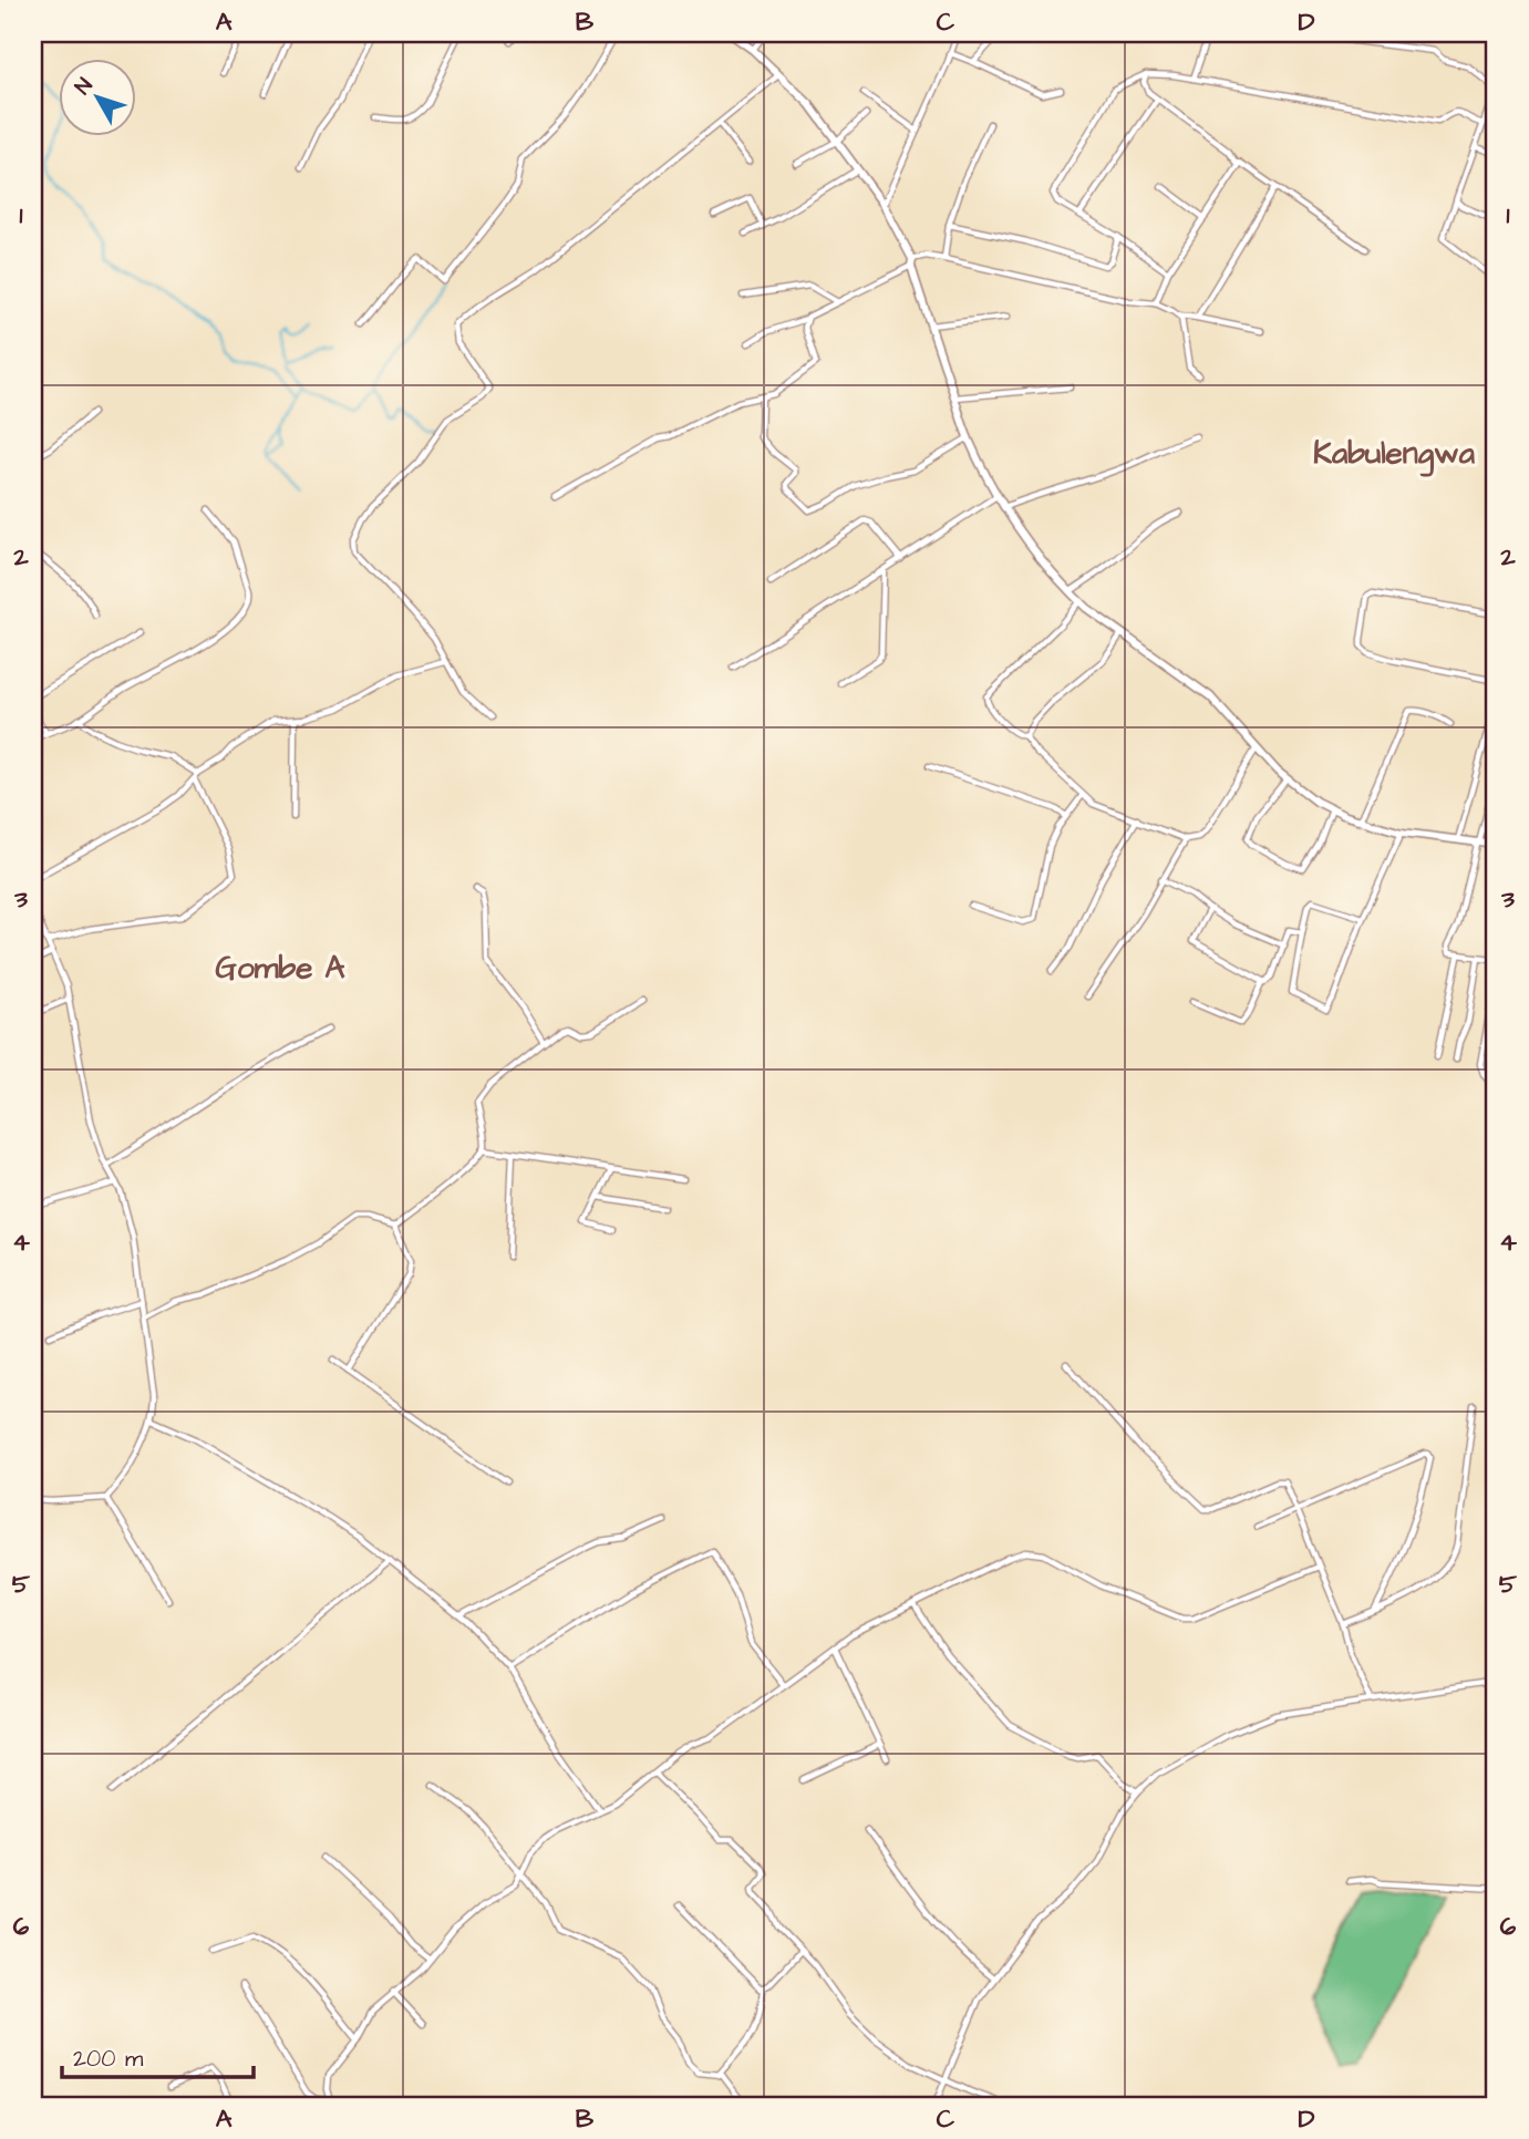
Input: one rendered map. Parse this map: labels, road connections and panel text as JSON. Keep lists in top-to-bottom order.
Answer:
{
  "districts": ["Kabulengwa", "Gombe A"],
  "scale_bar": "200 m",
  "north": "top left",
  "grid": {
    "columns": [
      "A",
      "B",
      "C",
      "D"
    ],
    "rows": [
      "1",
      "2",
      "3",
      "4",
      "5",
      "6"
    ]
  }
}
